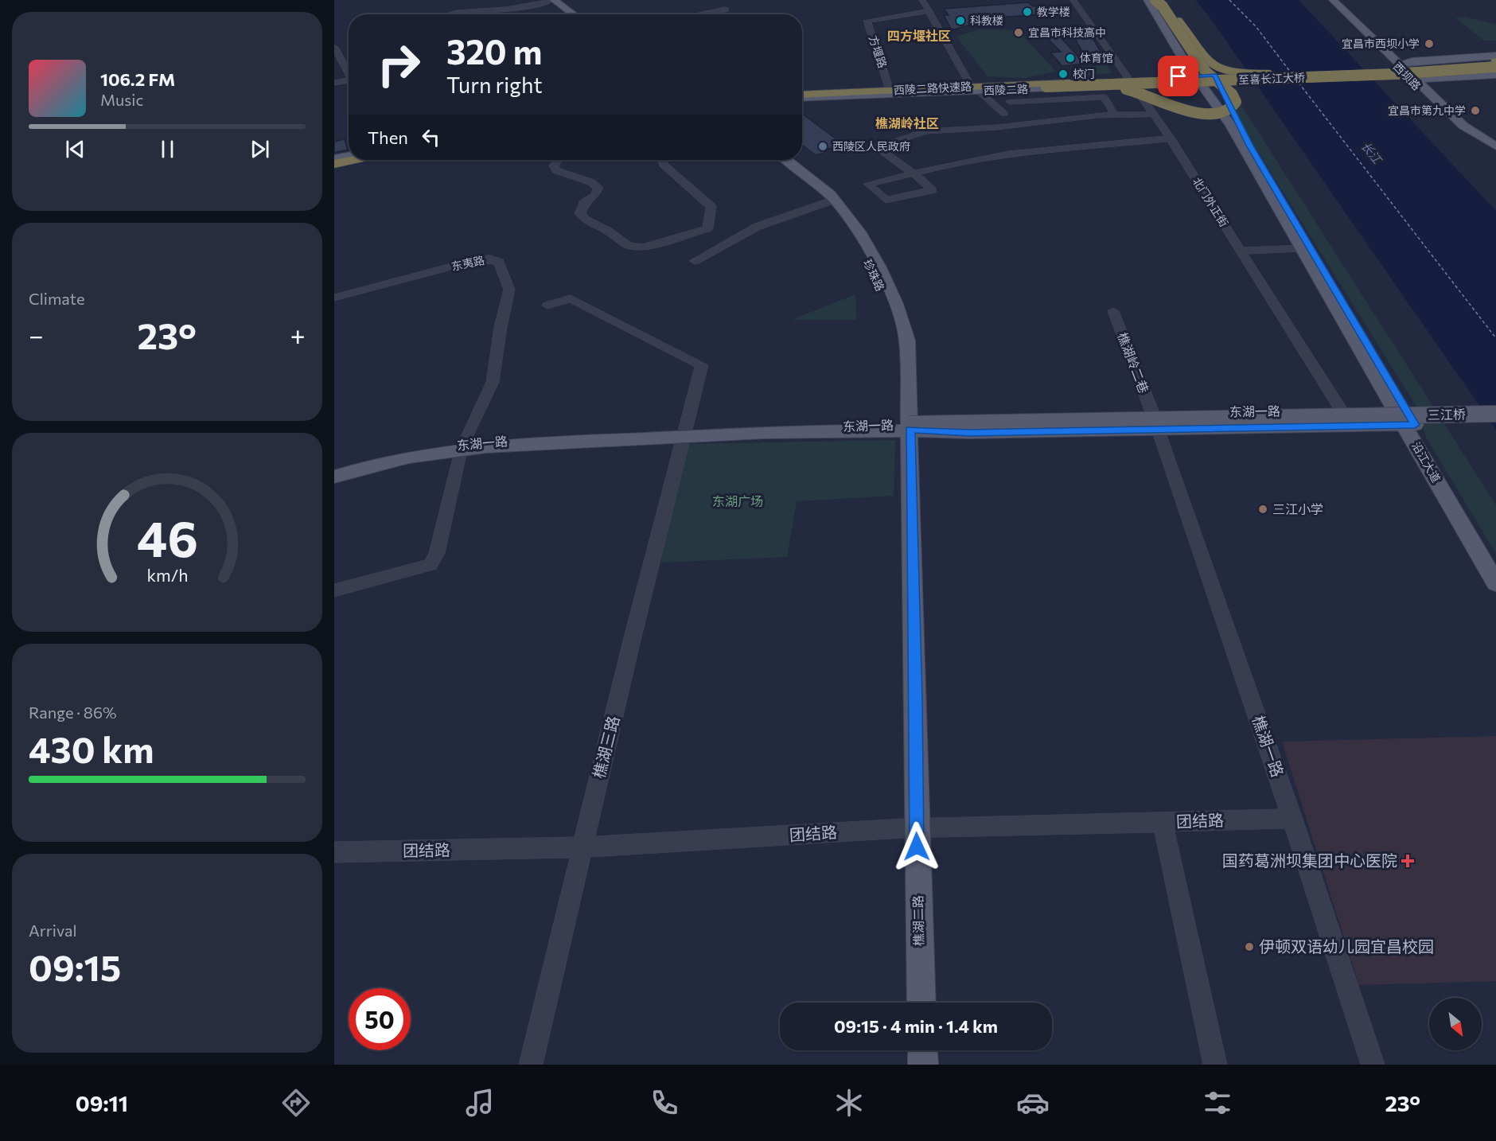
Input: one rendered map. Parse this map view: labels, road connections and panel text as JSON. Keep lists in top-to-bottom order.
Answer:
{
  "streets": {
    "highway": ["至喜长江大桥", "西陵二路快速路"],
    "main road": [
      "西坝路",
      "西陵二路",
      "珍珠路",
      "东湖一路",
      "三江桥",
      "沿江大道",
      "樵湖二路"
    ],
    "street": [
      "方堰路",
      "北门外正街",
      "东夷路",
      "樵湖岭二巷",
      "樵湖一路",
      "樵湖三路",
      "团结路"
    ]
  },
  "crossings": [
    ["方堰路", "西陵二路"],
    ["西坝路", "至喜长江大桥"],
    ["至喜长江大桥", "西陵二路快速路"],
    ["至喜长江大桥", "西陵二路"],
    ["至喜长江大桥", "沿江大道"],
    ["西陵二路", "北门外正街"],
    ["西陵二路", "沿江大道"],
    ["北门外正街", "东湖一路"],
    ["东夷路", "东湖一路"],
    ["珍珠路", "三江桥"],
    ["珍珠路", "樵湖二路"],
    ["樵湖岭二巷", "东湖一路"],
    ["樵湖岭二巷", "樵湖一路"],
    ["东湖一路", "沿江大道"],
    ["东湖一路", "樵湖一路"],
    ["三江桥", "樵湖二路"],
    ["樵湖一路", "团结路"],
    ["樵湖三路", "团结路"],
    ["团结路", "樵湖二路"]
  ],
  "districts": ["四方堰社区", "樵湖岭社区"],
  "water": ["长江"],
  "parks": ["东湖广场"],
  "places": {
    "other": [
      "教学楼",
      "科教楼",
      "宜昌市科技高中",
      "宜昌市西坝小学",
      "体育馆",
      "校门",
      "宜昌市第九中学",
      "西陵区人民政府",
      "三江小学",
      "伊顿双语幼儿园宜昌校园"
    ],
    "health": ["国药葛洲坝集团中心医院"]
  },
  "north": "bottom right",
  "page": {
    "turn": ["320 m", "Turn right"],
    "song": ["106.2 FM", "Music"],
    "then": "Then",
    "tile": [
      "Climate",
      ["Range · 86%", "430 km"],
      ["Arrival", "09:15"]
    ],
    "heat": ["−", "23°", "+"],
    "limit": "50",
    "trip": "09:15 · 4 min · 1.4 km",
    "tabs": ["09:11", "23°"],
    "gauge": ["46", "km/h"]
  }
}
